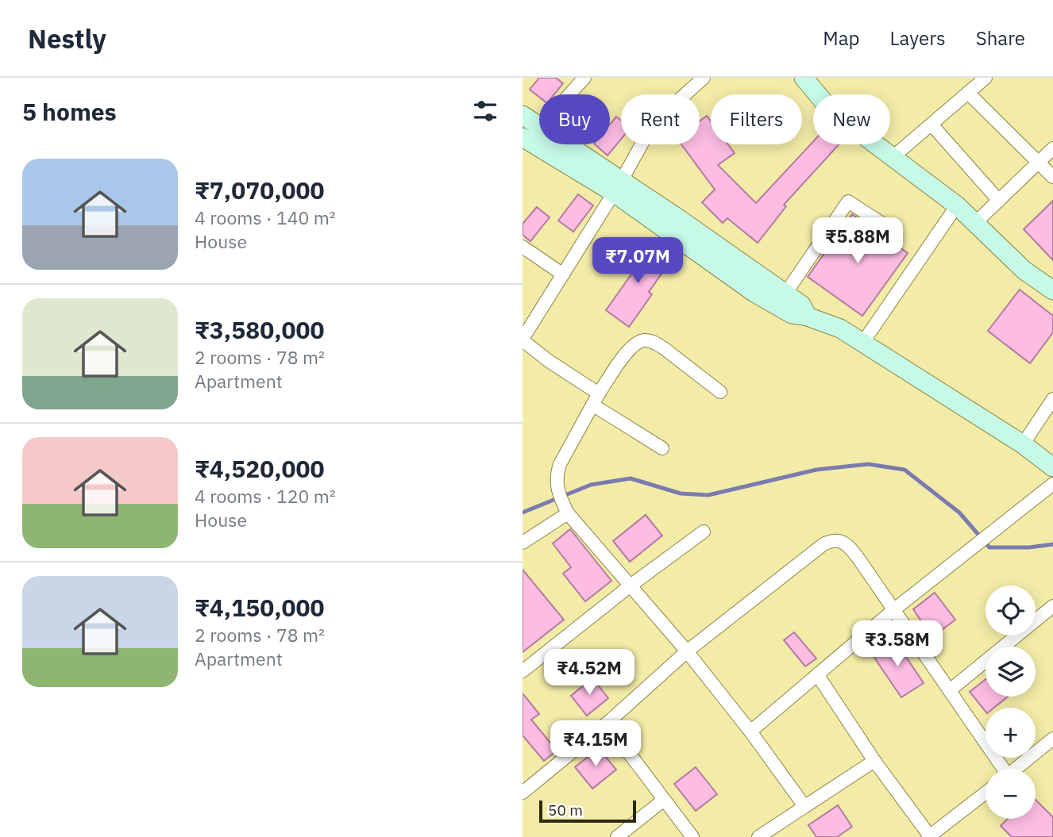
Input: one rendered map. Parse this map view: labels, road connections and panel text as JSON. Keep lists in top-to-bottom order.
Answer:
{
  "scale_bar": "50 m",
  "page": {
    "header": "Nestly",
    "nav": ["Map", "Layers", "Share"],
    "heading": "5 homes",
    "chip": [
      "Buy",
      "Rent",
      "Filters",
      "New"
    ],
    "list": [
      {
        "name": "₹7,070,000",
        "note": "4 rooms · 140 m² · House"
      },
      {
        "name": "₹3,580,000",
        "note": "2 rooms · 78 m² · Apartment"
      },
      {
        "name": "₹4,520,000",
        "note": "4 rooms · 120 m² · House"
      },
      {
        "name": "₹4,150,000",
        "note": "2 rooms · 78 m² · Apartment"
      }
    ],
    "price": [
      "₹5.88M",
      "₹7.07M",
      "₹3.58M",
      "₹4.52M",
      "₹4.15M"
    ],
    "map_buttons": ["+", "−"],
    "scale": "50 m"
  }
}
